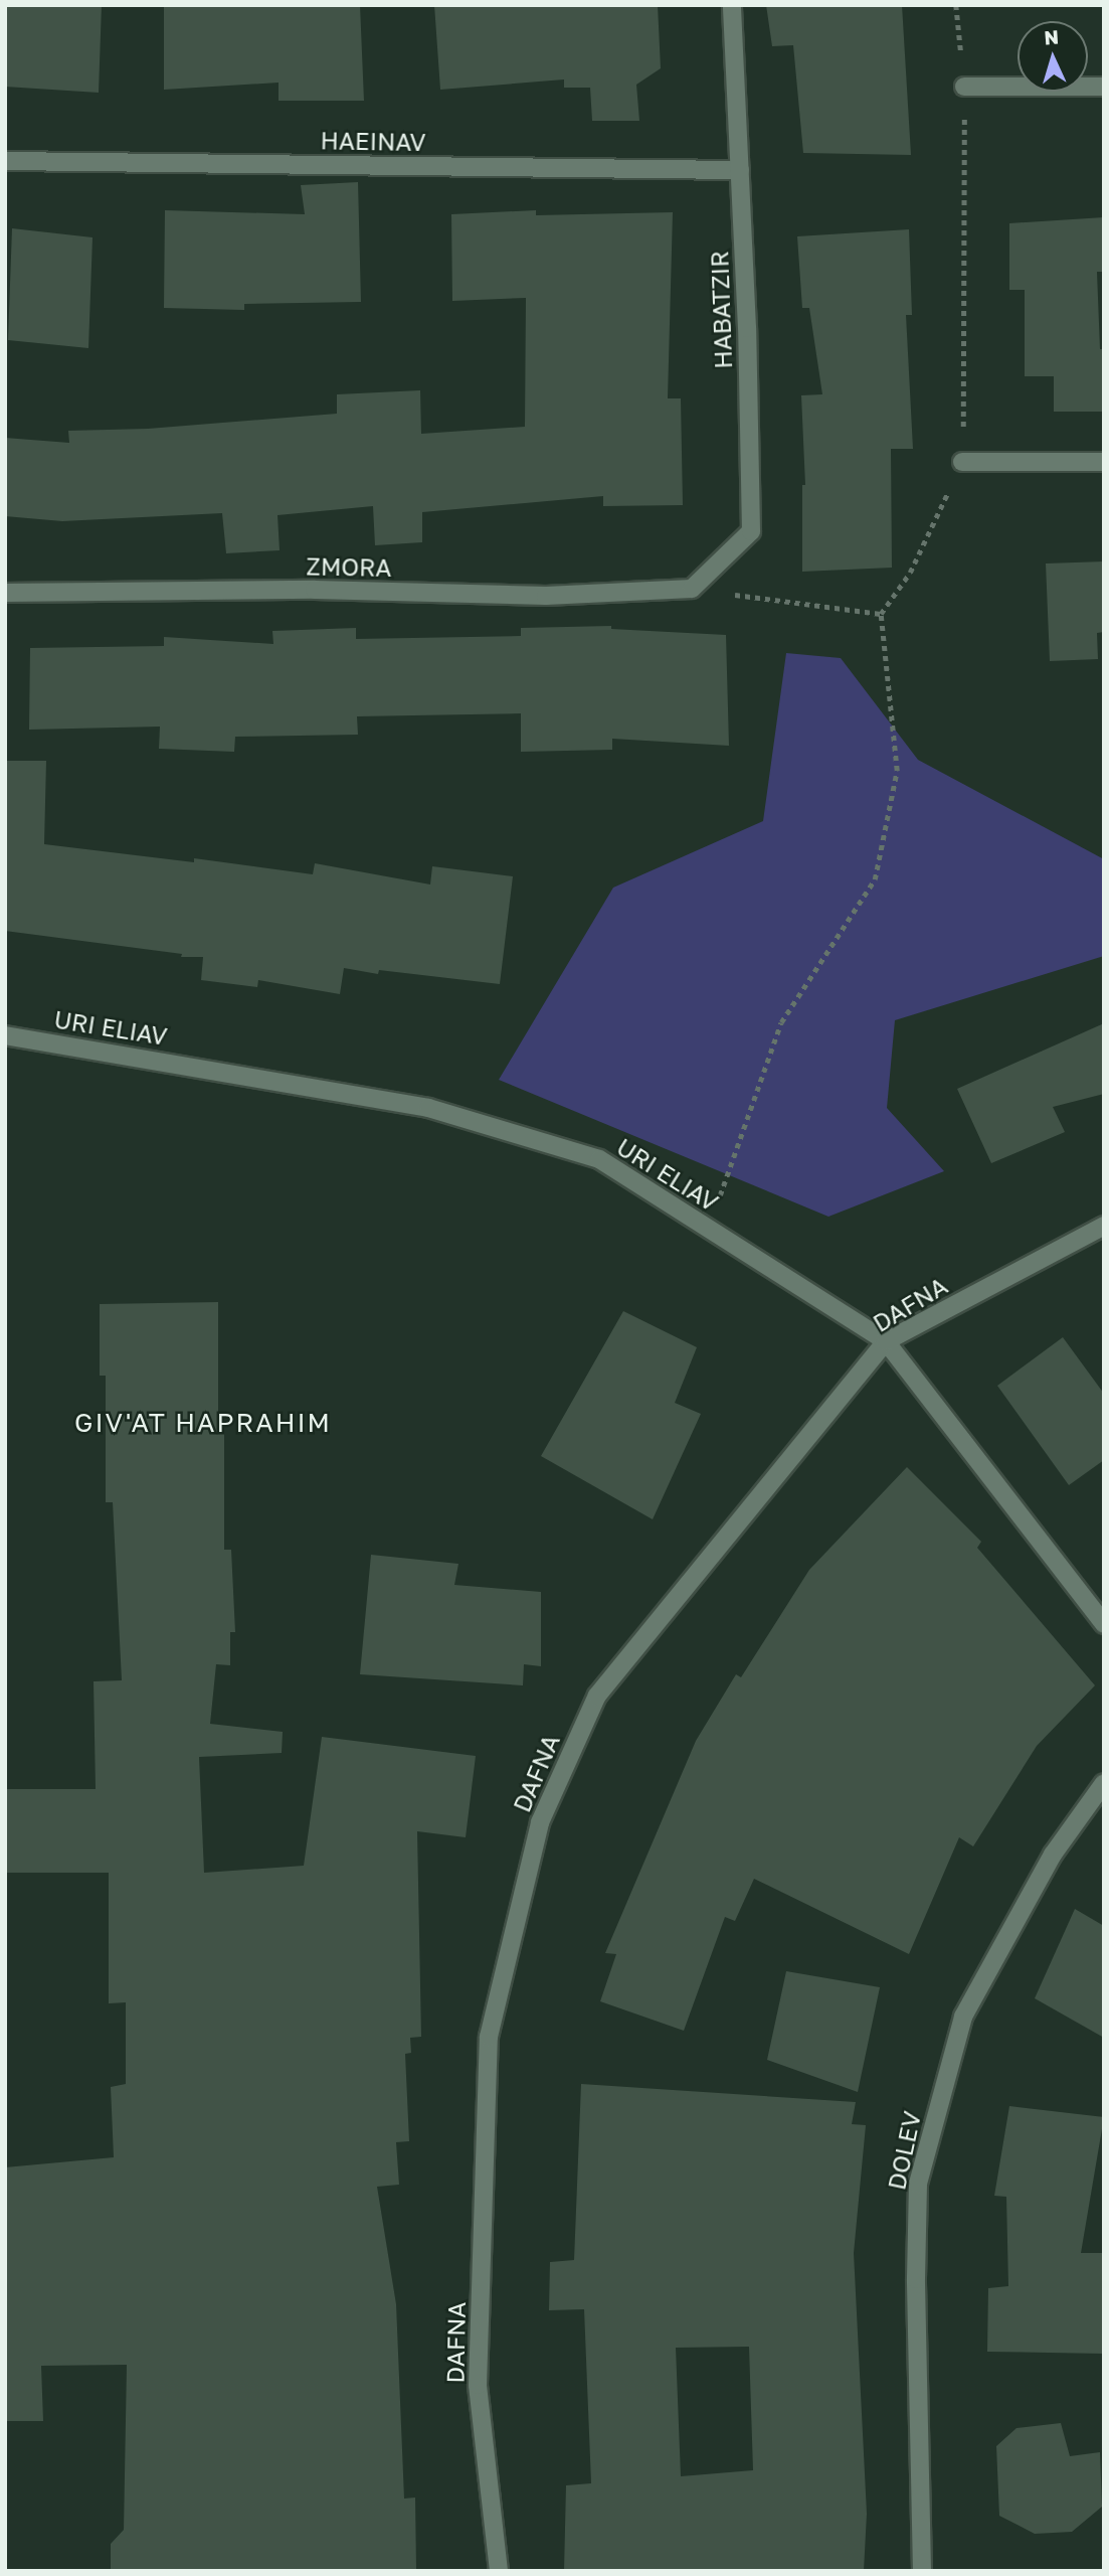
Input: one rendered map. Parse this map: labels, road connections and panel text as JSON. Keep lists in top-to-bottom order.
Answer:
{
  "streets": {
    "street": [
      "HAEINAV",
      "HABATZIR",
      "ZMORA",
      "URI ELIAV",
      "DAFNA",
      "DOLEV"
    ]
  },
  "crossings": [
    ["HAEINAV", "HABATZIR"],
    ["HABATZIR", "ZMORA"],
    ["URI ELIAV", "DAFNA"]
  ],
  "districts": ["GIV'AT HAPRAHIM"],
  "north": "top"
}
